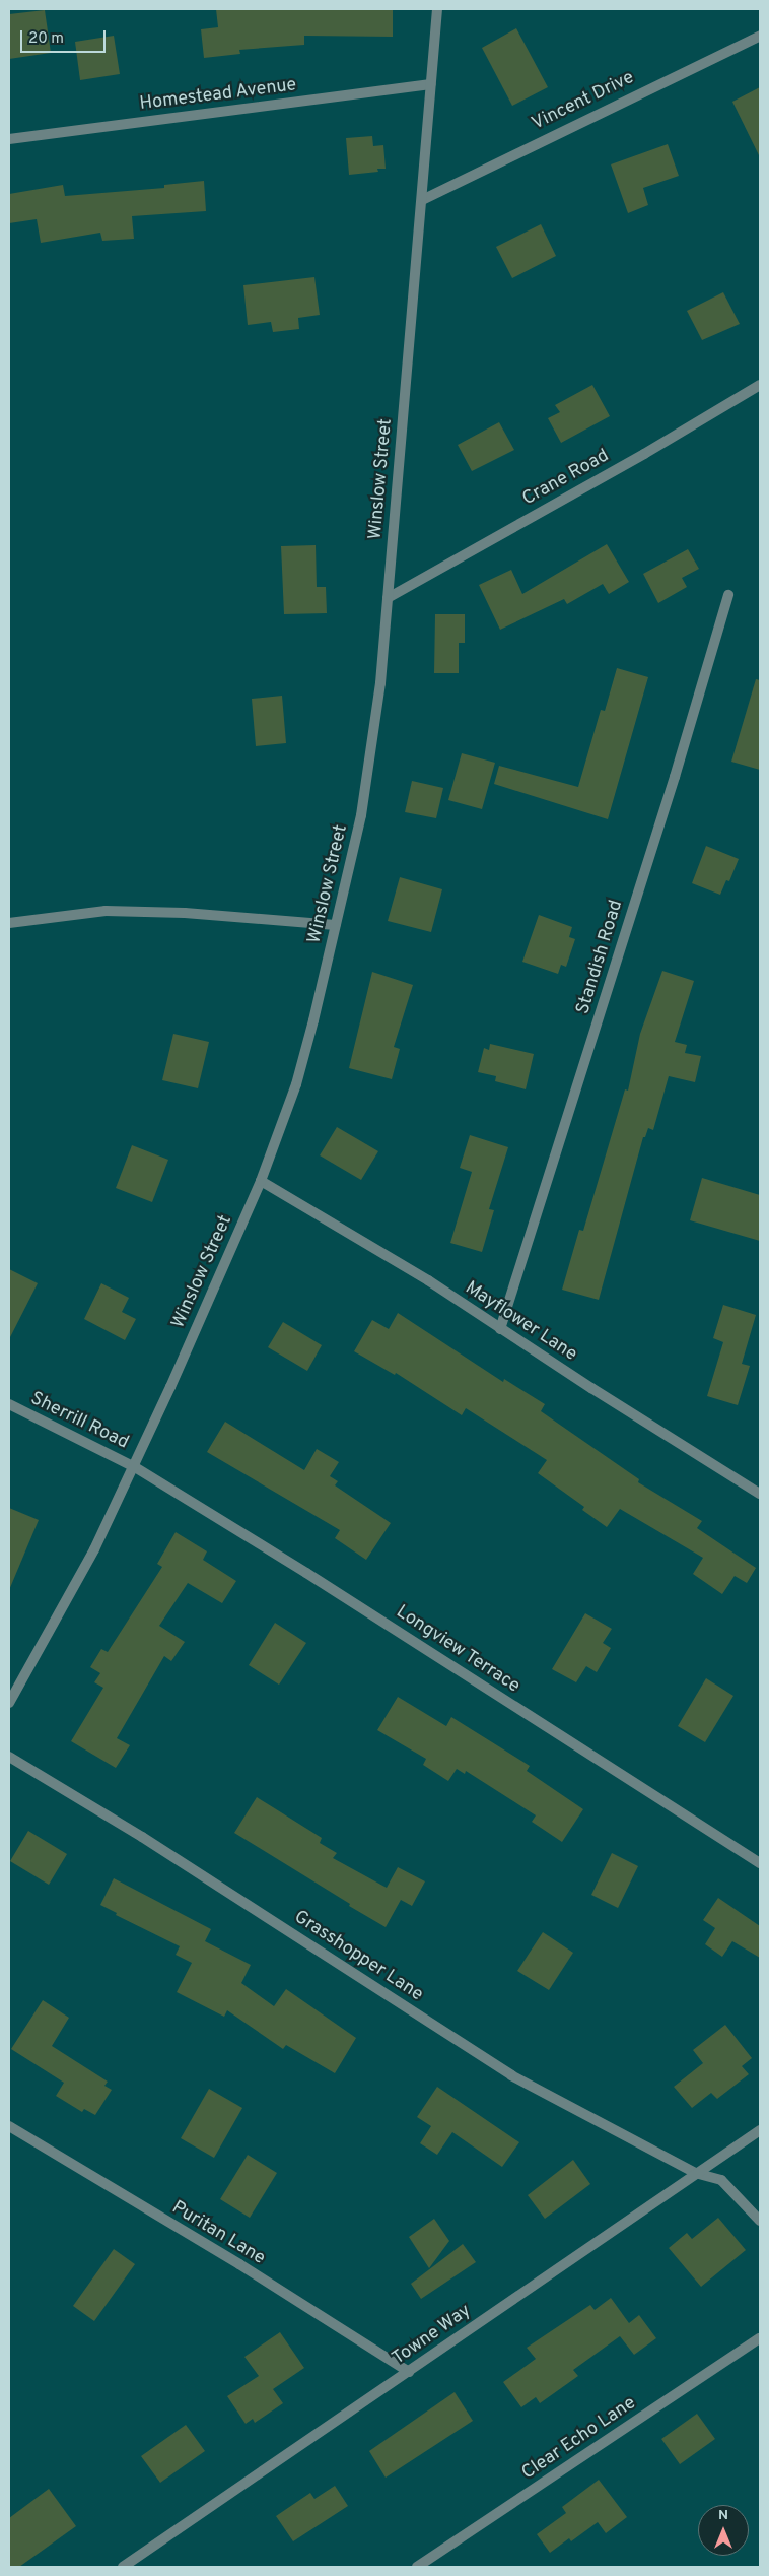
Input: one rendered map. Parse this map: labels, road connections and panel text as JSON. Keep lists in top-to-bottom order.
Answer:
{
  "streets": {
    "street": [
      "Homestead Avenue",
      "Vincent Drive",
      "Crane Road",
      "Winslow Street",
      "Standish Road",
      "Mayflower Lane",
      "Sherrill Road",
      "Longview Terrace",
      "Grasshopper Lane",
      "Puritan Lane",
      "Towne Way",
      "Clear Echo Lane"
    ]
  },
  "crossings": [
    ["Homestead Avenue", "Winslow Street"],
    ["Vincent Drive", "Winslow Street"],
    ["Crane Road", "Winslow Street"],
    ["Winslow Street", "Mayflower Lane"],
    ["Winslow Street", "Sherrill Road"],
    ["Winslow Street", "Longview Terrace"],
    ["Standish Road", "Mayflower Lane"],
    ["Sherrill Road", "Longview Terrace"],
    ["Grasshopper Lane", "Towne Way"],
    ["Puritan Lane", "Towne Way"]
  ],
  "scale_bar": "20 m",
  "north": "top"
}
